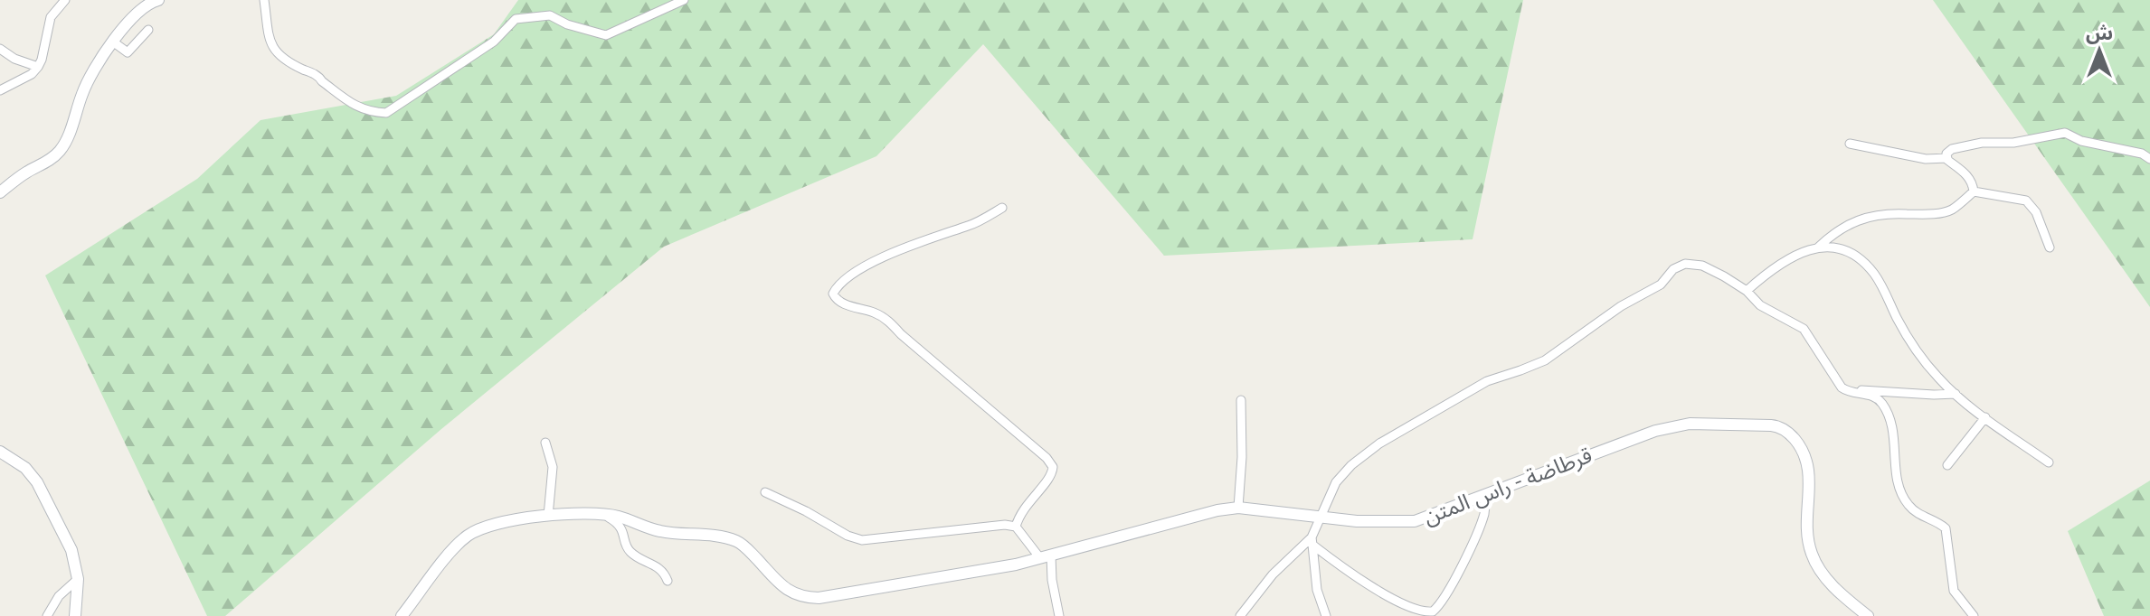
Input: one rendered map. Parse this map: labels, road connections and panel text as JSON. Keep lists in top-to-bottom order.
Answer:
{
  "streets": {
    "main road": ["قرطاضة - راس المتن"]
  },
  "north": "top"
}
